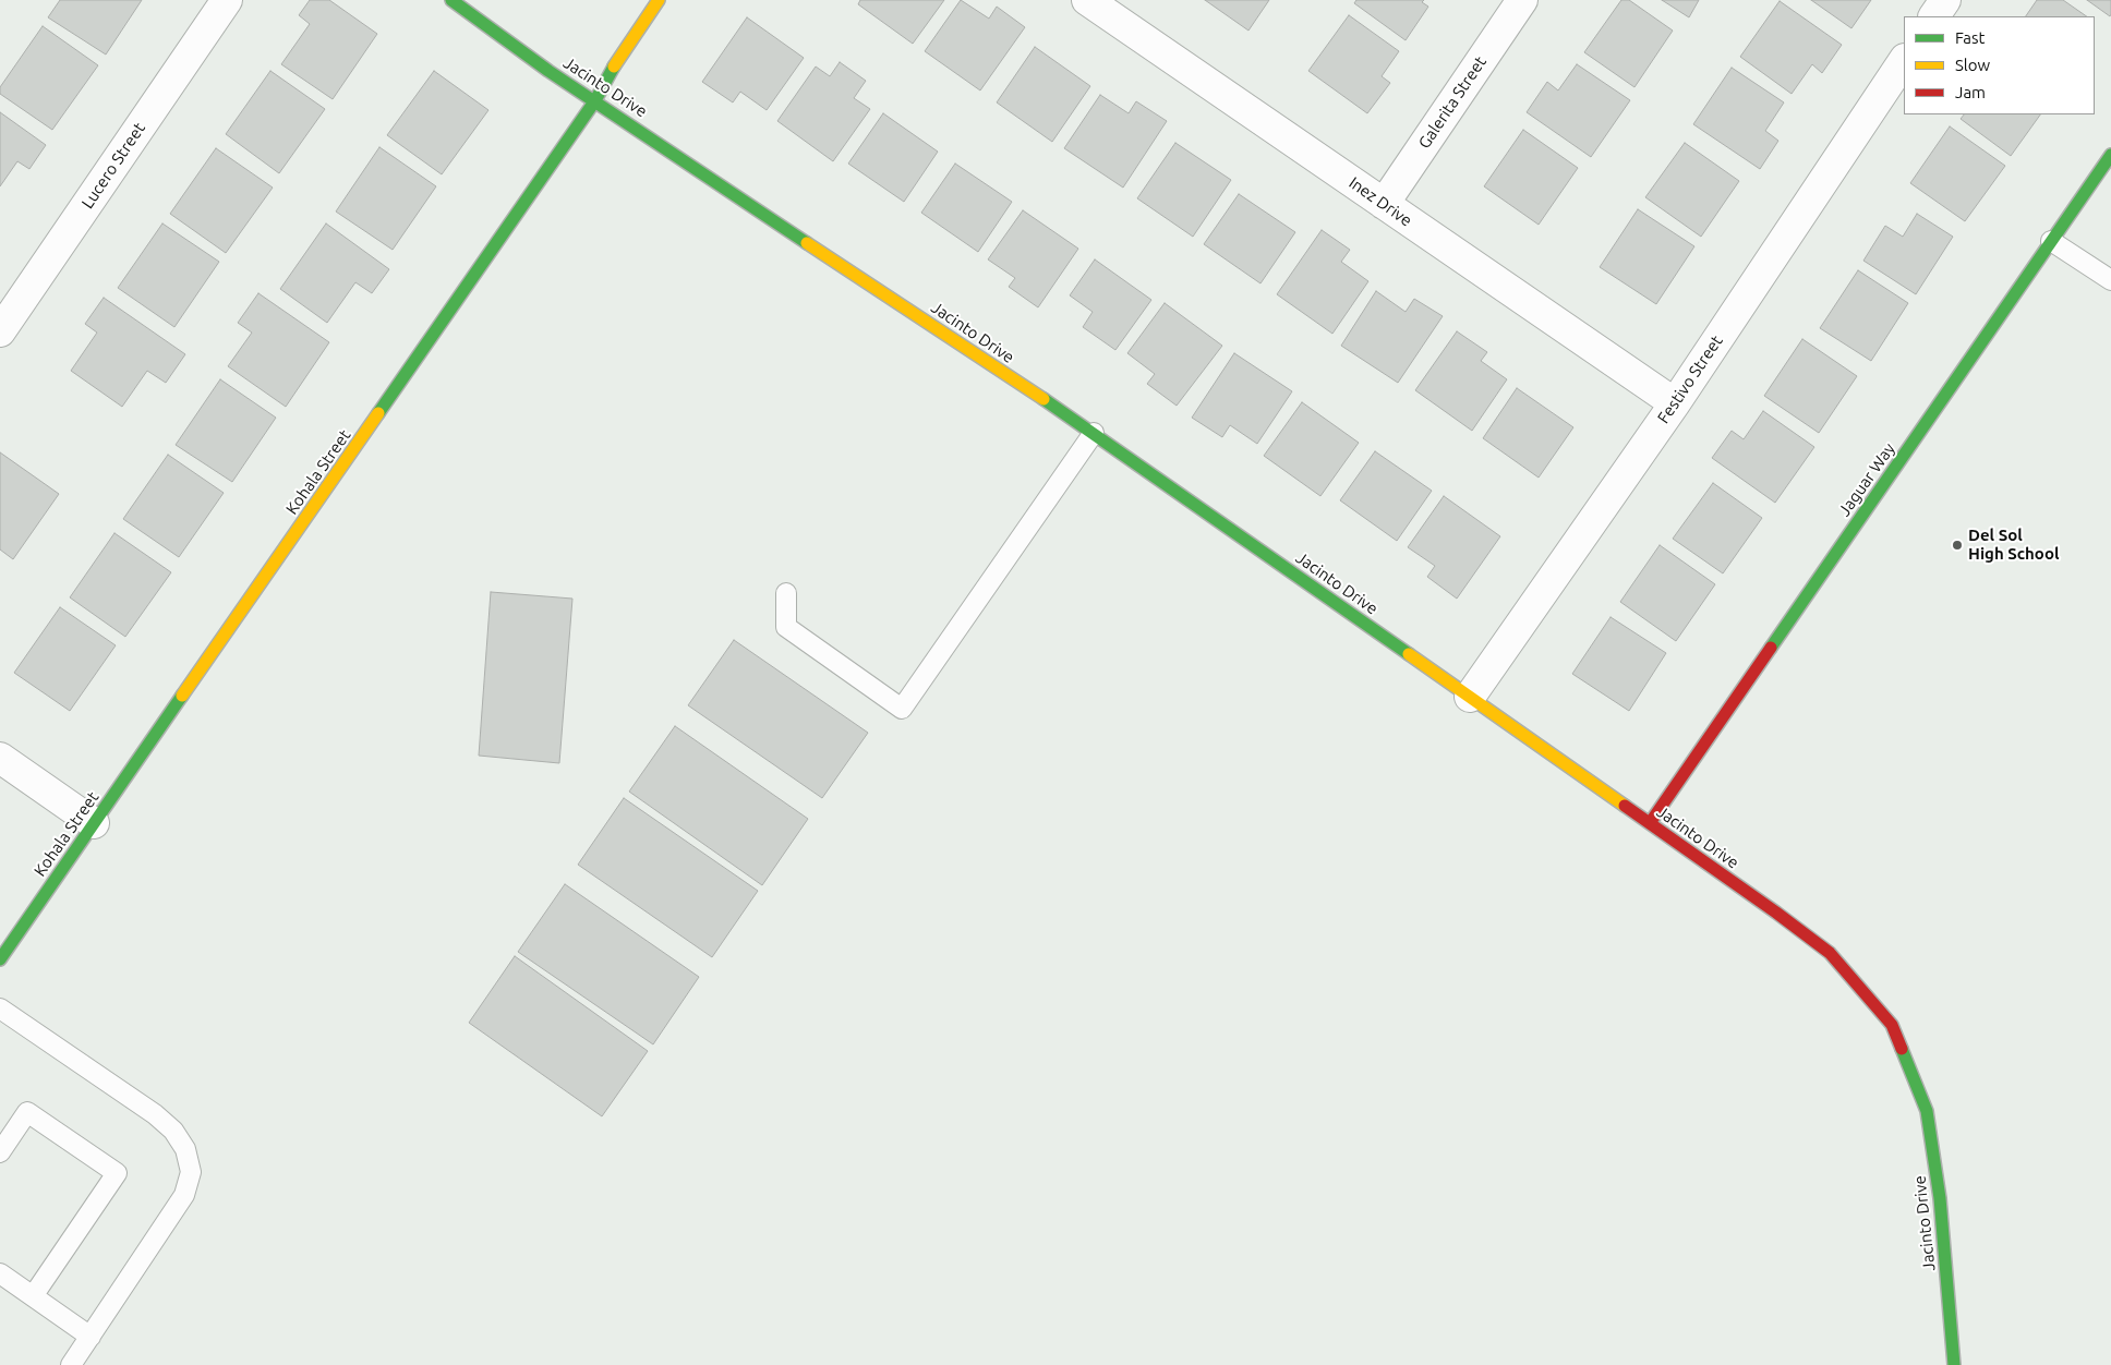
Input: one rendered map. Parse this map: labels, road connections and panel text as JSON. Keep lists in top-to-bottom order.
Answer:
{
  "streets": {
    "street": [
      "Jacinto Drive",
      "Galerita Street",
      "Lucero Street",
      "Inez Drive",
      "Festivo Street",
      "Kohala Street",
      "Jaguar Way"
    ]
  },
  "crossings": [
    ["Jacinto Drive", "Festivo Street"],
    ["Jacinto Drive", "Kohala Street"],
    ["Jacinto Drive", "Jaguar Way"],
    ["Galerita Street", "Inez Drive"],
    ["Inez Drive", "Festivo Street"]
  ],
  "places": ["Del Sol High School"],
  "legend": ["Fast", "Slow", "Jam"]
}
